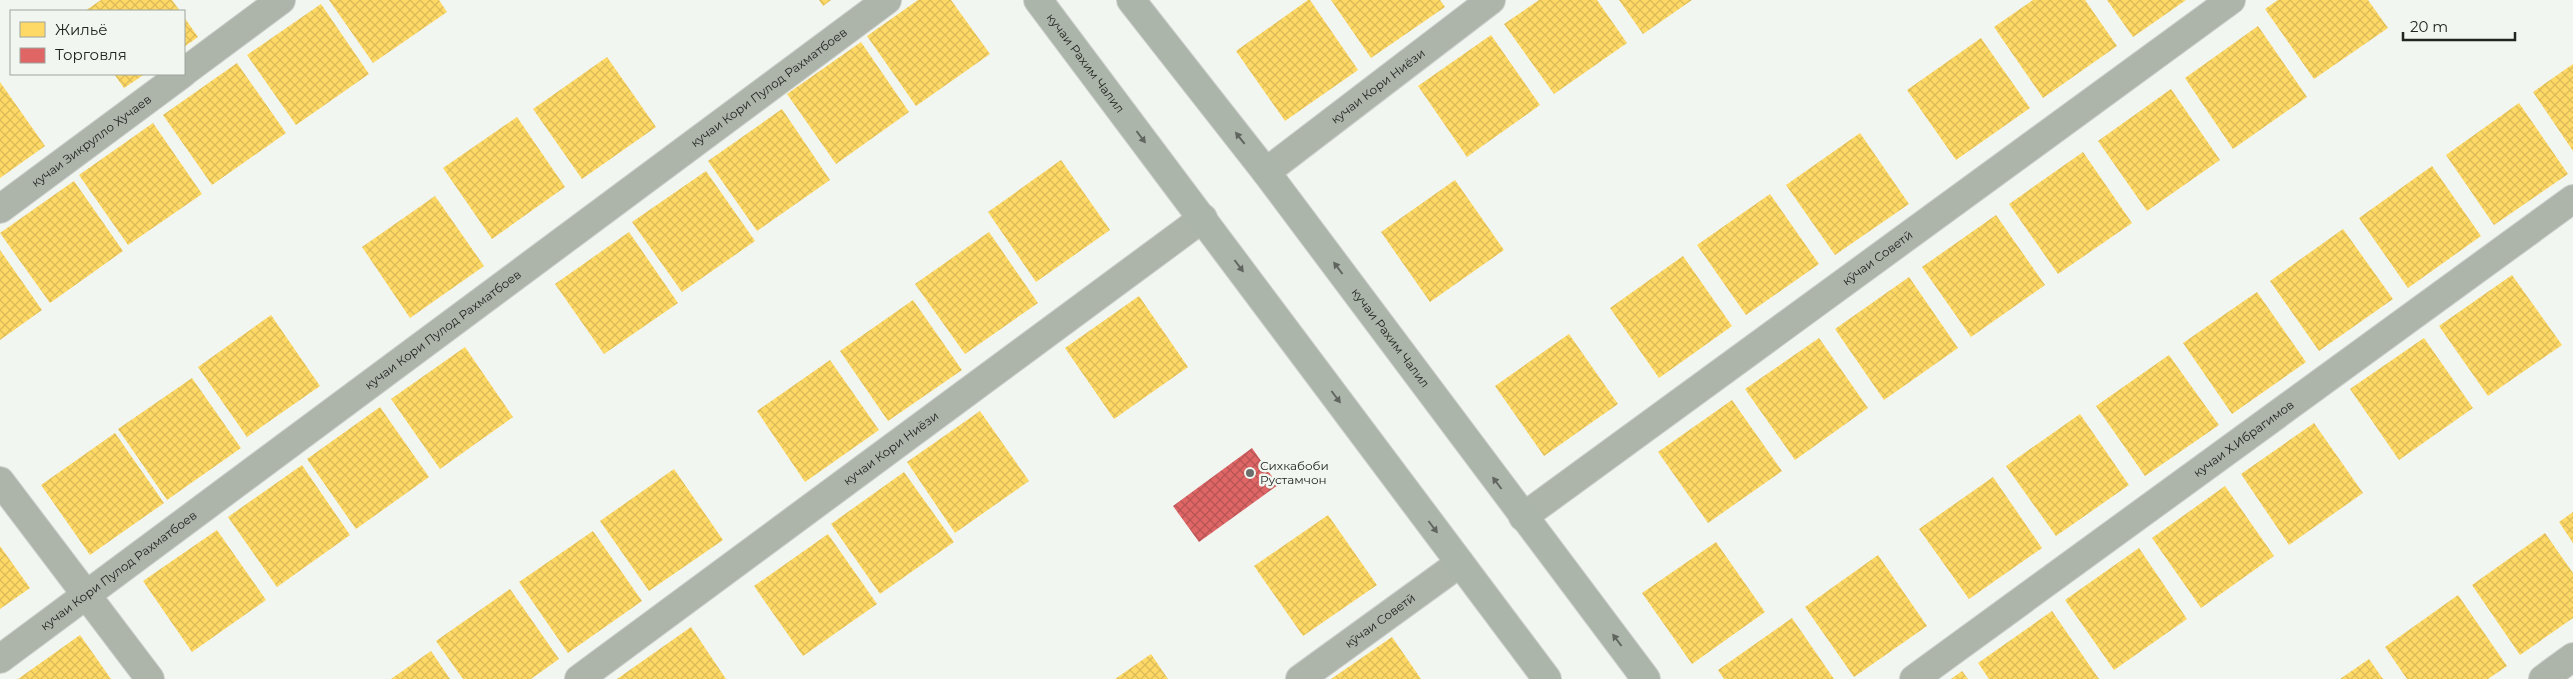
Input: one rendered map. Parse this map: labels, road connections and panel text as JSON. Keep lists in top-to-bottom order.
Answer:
{
  "streets": {
    "main road": ["кучаи Рахим Чалил"],
    "street": [
      "кучаи Кори Ниёзи",
      "кучаи Кори Пулод Рахматбоев",
      "кучаи Зикрулло Хучаев",
      "кӯчаи Советӣ",
      "кучаи Х.Ибрагимов"
    ]
  },
  "crossings": [
    ["кучаи Рахим Чалил", "кучаи Кори Ниёзи"],
    ["кучаи Рахим Чалил", "кӯчаи Советӣ"]
  ],
  "places": ["Сихкабоби Рустамчон"],
  "legend": ["Жильё", "Торговля"],
  "scale_bar": "20 m"
}
